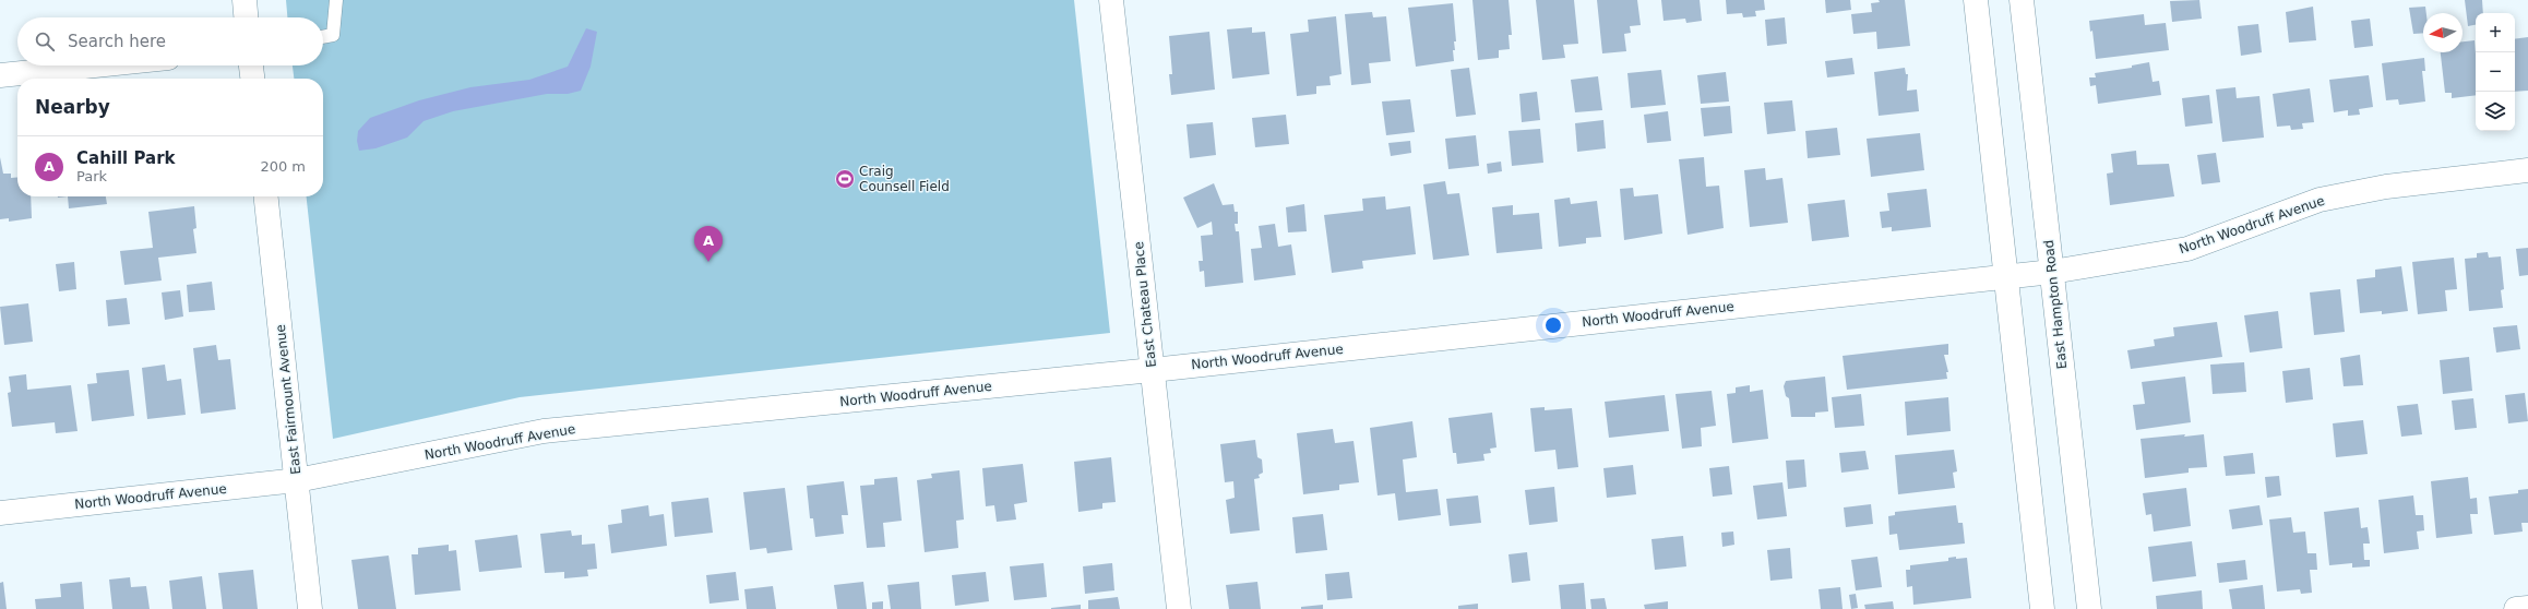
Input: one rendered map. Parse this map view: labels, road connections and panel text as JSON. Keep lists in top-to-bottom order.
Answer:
{
  "streets": {
    "street": [
      "North Woodruff Avenue",
      "East Chateau Place",
      "East Hampton Road",
      "East Fairmount Avenue"
    ]
  },
  "crossings": [
    ["North Woodruff Avenue", "East Chateau Place"],
    ["North Woodruff Avenue", "East Hampton Road"],
    ["North Woodruff Avenue", "East Fairmount Avenue"]
  ],
  "places": {
    "sports": ["Craig Counsell Field"]
  },
  "north": "left",
  "page": {
    "map_buttons": ["+", "−"],
    "search": "Search here",
    "heading": "Nearby",
    "list": [
      {
        "mark": "A",
        "name": "Cahill Park",
        "note": "Park",
        "value": "200 m"
      }
    ],
    "pins": "A"
  }
}
